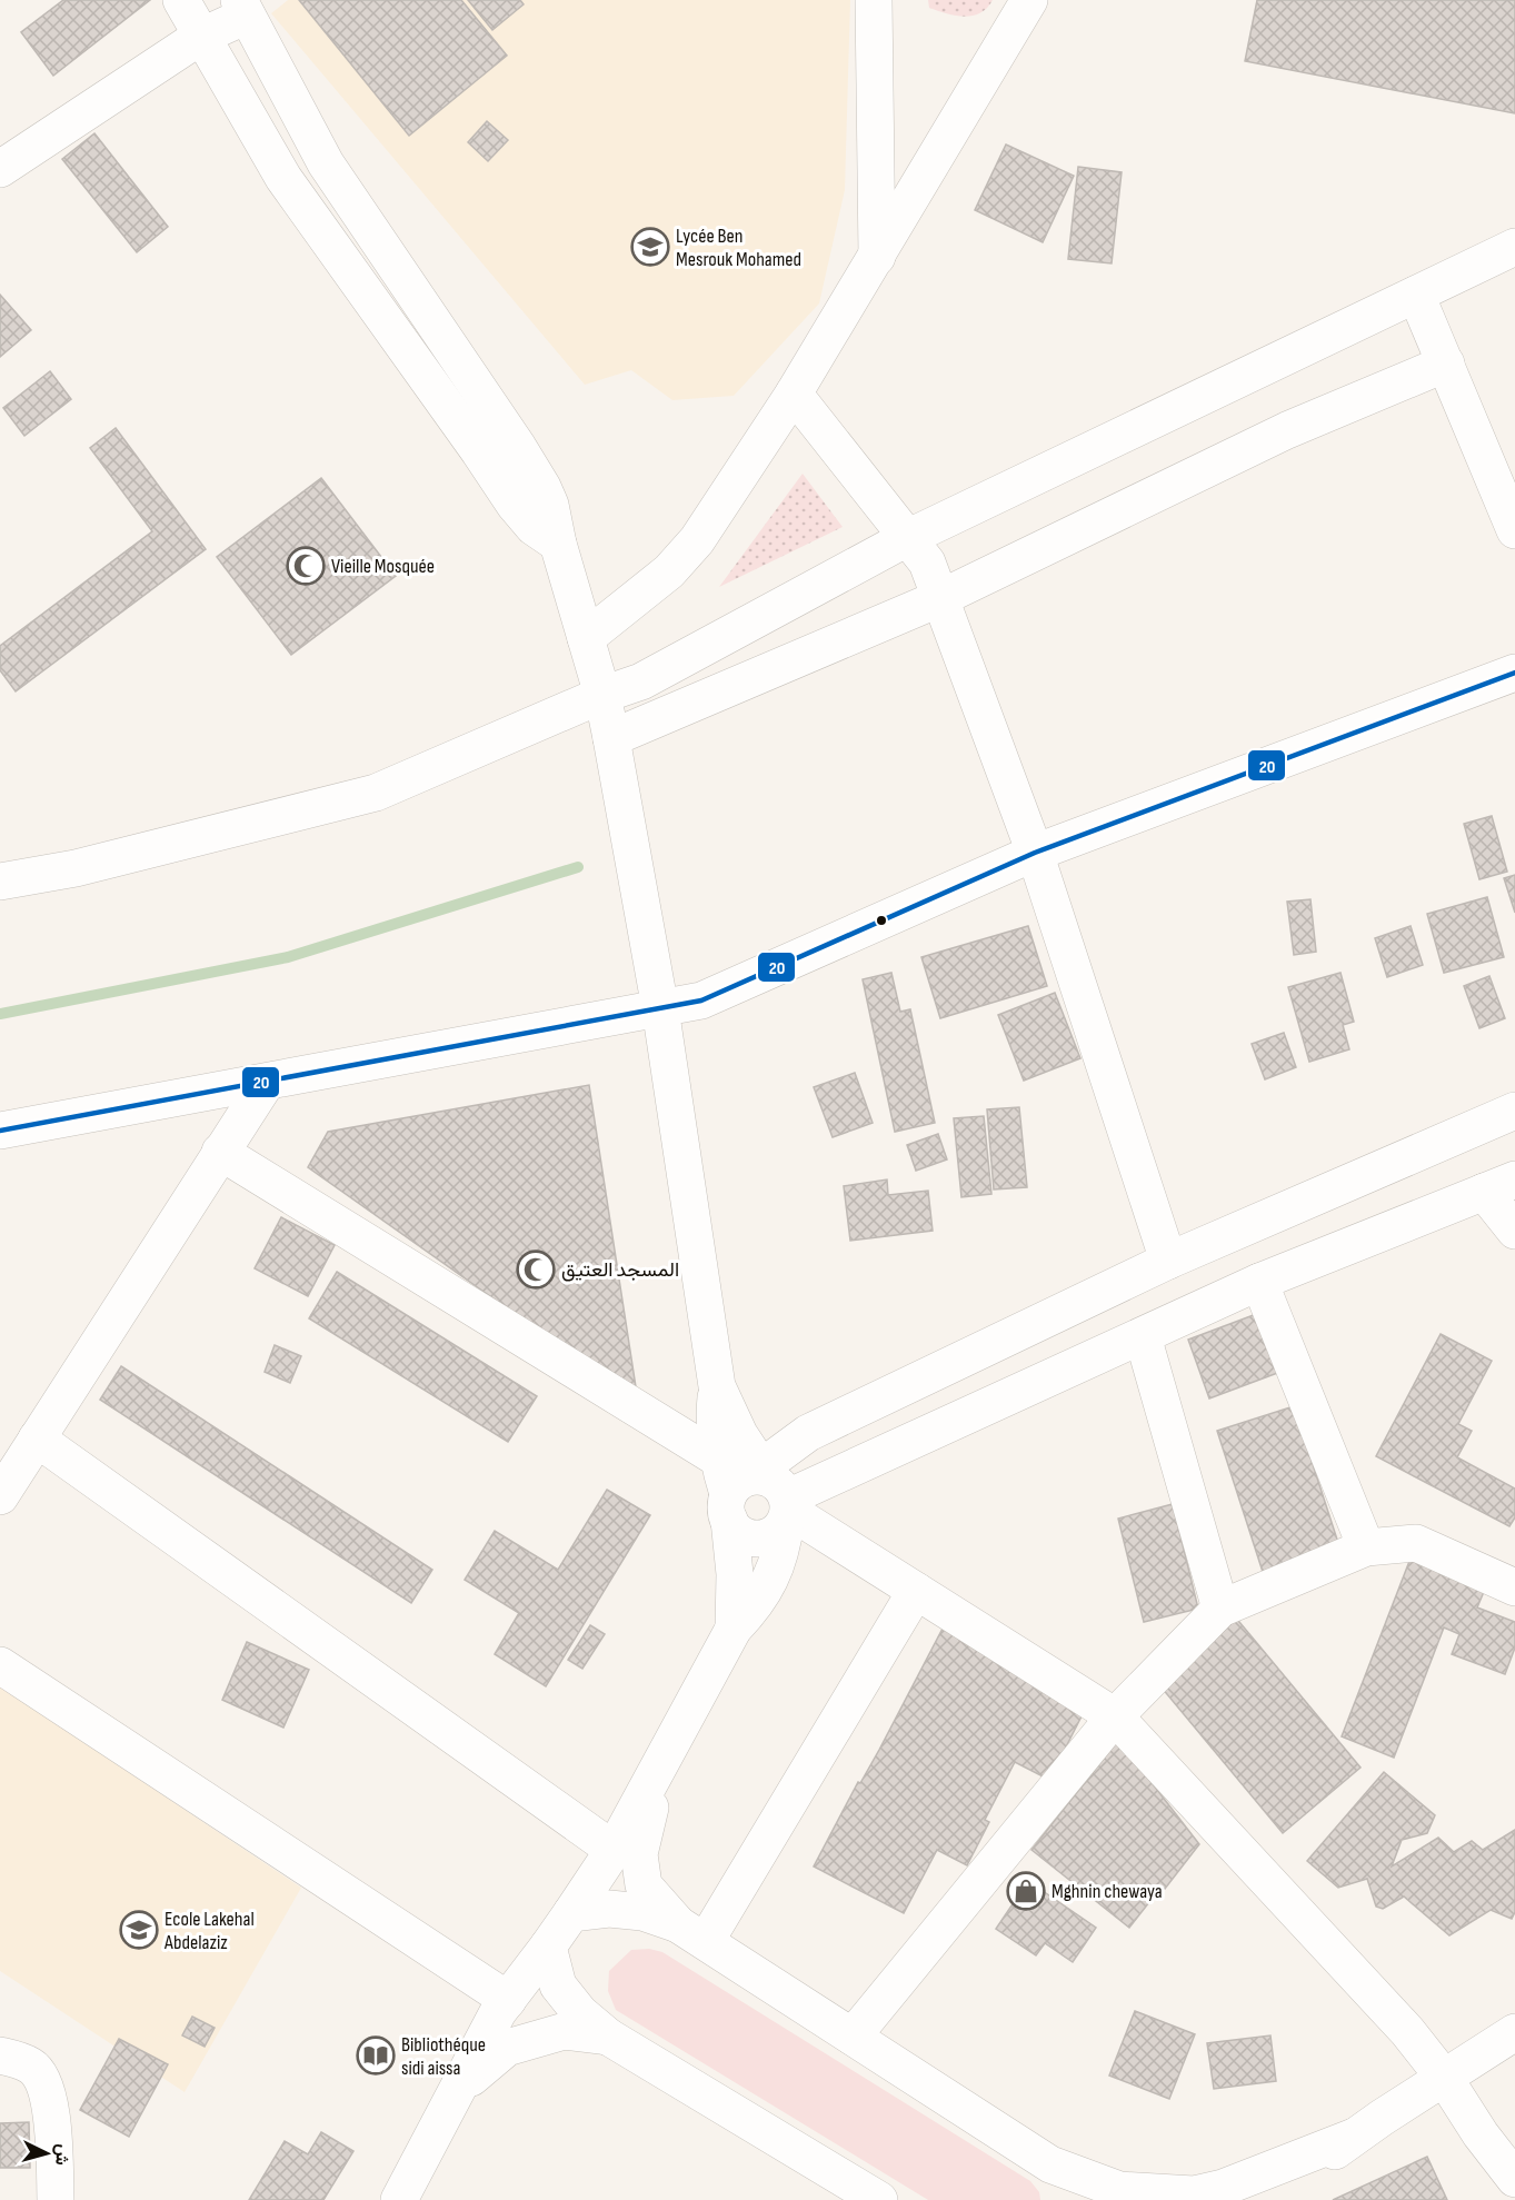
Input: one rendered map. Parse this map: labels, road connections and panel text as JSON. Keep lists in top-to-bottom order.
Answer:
{
  "places": {
    "school or university": ["Lycée Ben Mesrouk Mohamed", "Ecole Lakehal Abdelaziz"],
    "mosque": ["Vieille Mosquée", "المسجد العتيق"],
    "shop": ["Mghnin chewaya"],
    "library": ["Bibliothéque sidi aissa"]
  },
  "lines": ["transit line 20"],
  "north": "right"
}
